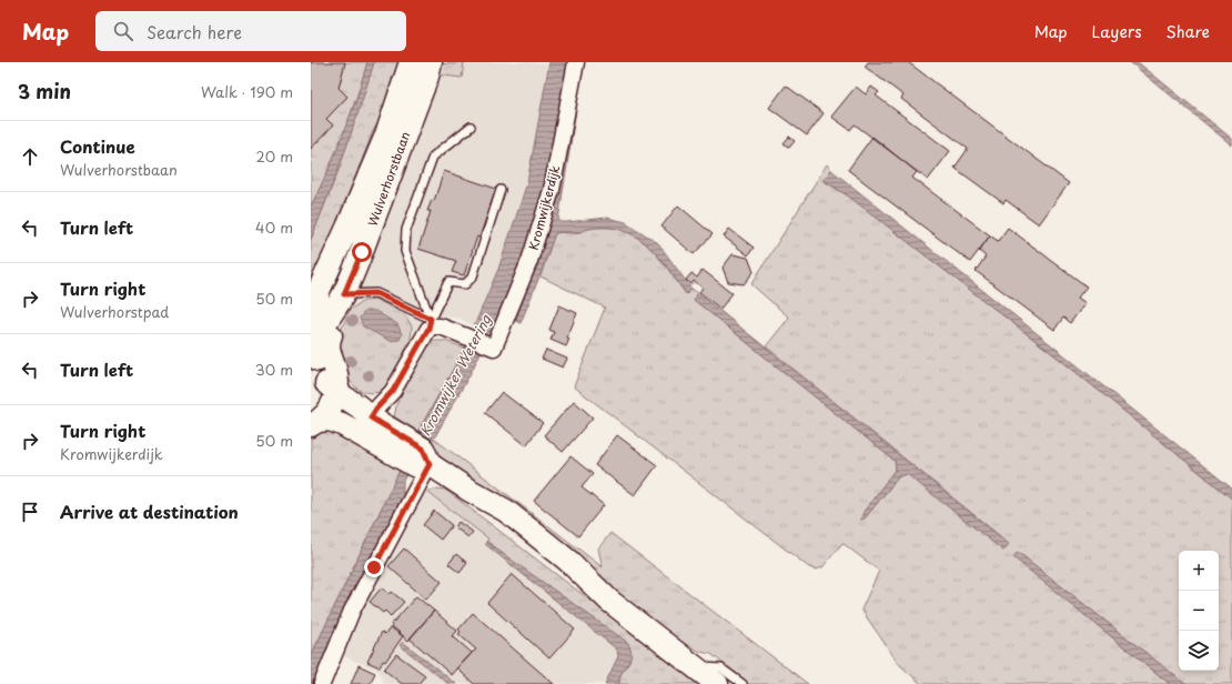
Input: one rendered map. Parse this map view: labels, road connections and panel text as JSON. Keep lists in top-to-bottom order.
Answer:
{
  "streets": {
    "main road": ["Wulverhorstbaan"],
    "street": ["Kromwijkerdijk"]
  },
  "water": ["Kromwijker Wetering"],
  "page": {
    "header": "Map",
    "search": "Search here",
    "nav": ["Map", "Layers", "Share"],
    "heading": ["3 min", "Walk · 190 m"],
    "list": [
      ["Continue", "Wulverhorstbaan", "20 m"],
      ["Turn left", "40 m"],
      ["Turn right", "Wulverhorstpad", "50 m"],
      ["Turn left", "30 m"],
      ["Turn right", "Kromwijkerdijk", "50 m"],
      "Arrive at destination"
    ],
    "map_buttons": ["+", "−"]
  }
}
